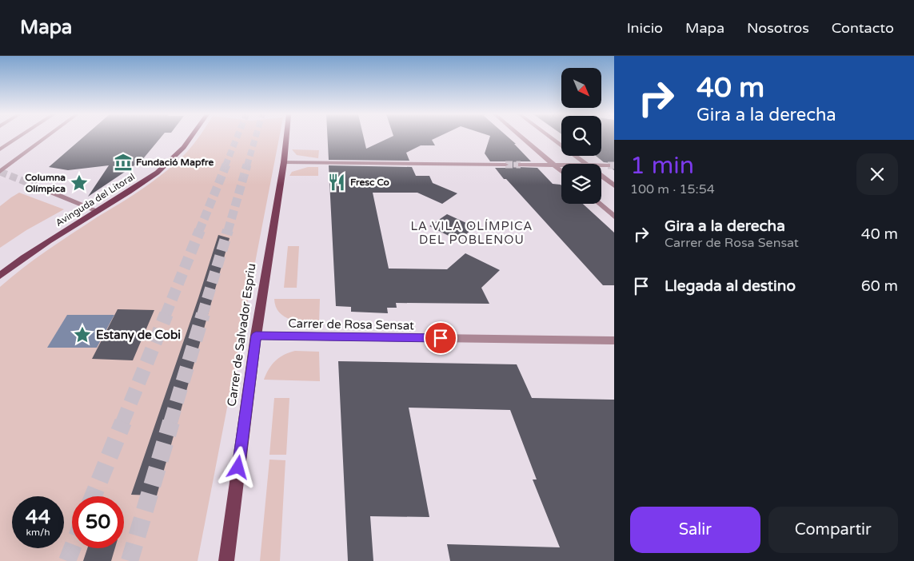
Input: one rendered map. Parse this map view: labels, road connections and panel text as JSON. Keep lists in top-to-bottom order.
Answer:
{
  "streets": {
    "main road": ["Avinguda del Litoral", "Carrer de Salvador Espriu"],
    "street": ["Carrer de Rosa Sensat"]
  },
  "crossings": [
    ["Carrer de Rosa Sensat", "Carrer de Salvador Espriu"]
  ],
  "districts": ["LA VILA OLÍMPICA DEL POBLENOU"],
  "places": {
    "museum": ["Fundació Mapfre"],
    "restaurant": ["Fresc Co"],
    "place": ["Columna Olímpica", "Estany de Cobi"]
  },
  "north": "bottom right",
  "page": {
    "header": "Mapa",
    "nav": [
      "Inicio",
      "Mapa",
      "Nosotros",
      "Contacto"
    ],
    "turn": ["40 m", "Gira a la derecha"],
    "heading": ["1 min", "100 m · 15:54"],
    "list": [
      {
        "name": "Gira a la derecha",
        "note": "Carrer de Rosa Sensat",
        "value": "40 m"
      },
      {
        "name": "Llegada al destino",
        "value": "60 m"
      }
    ],
    "speed": "44 km/h",
    "limit": "50",
    "buttons": ["Salir", "Compartir"]
  }
}
